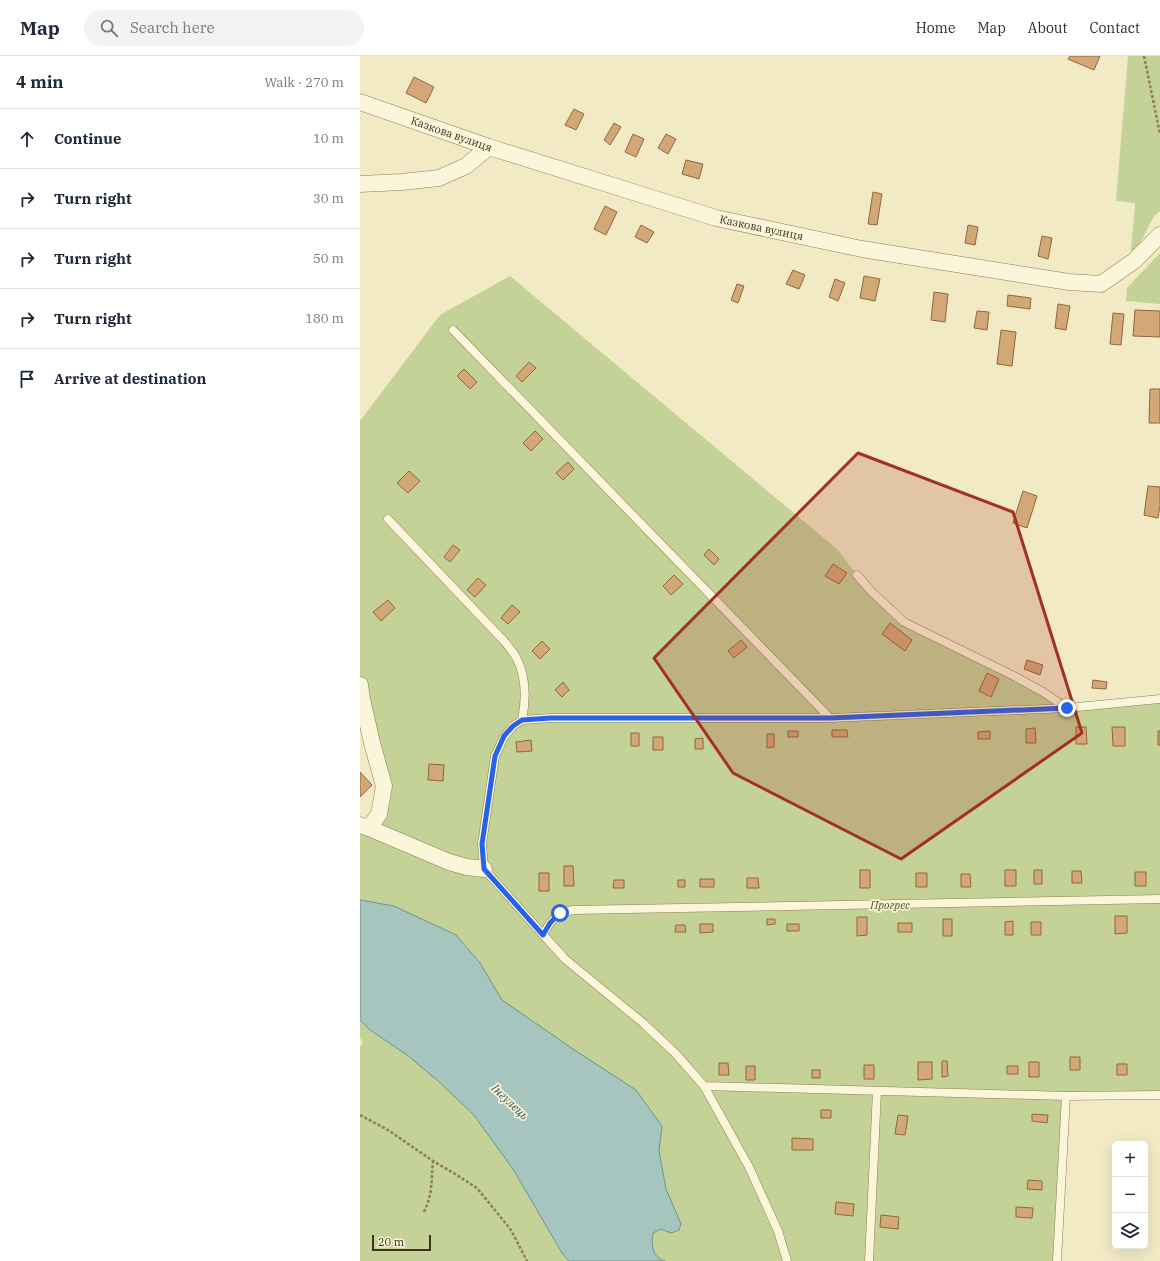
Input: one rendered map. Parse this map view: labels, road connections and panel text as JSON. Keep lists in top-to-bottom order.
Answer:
{
  "streets": {
    "street": ["Казкова вулиця"]
  },
  "water": ["Інгулець"],
  "parks": ["Прогрес"],
  "scale_bar": "20 m",
  "page": {
    "header": "Map",
    "search": "Search here",
    "nav": [
      "Home",
      "Map",
      "About",
      "Contact"
    ],
    "heading": ["4 min", "Walk · 270 m"],
    "list": [
      ["Continue", "10 m"],
      ["Turn right", "30 m"],
      ["Turn right", "50 m"],
      ["Turn right", "180 m"],
      "Arrive at destination"
    ],
    "map_buttons": ["+", "−"],
    "scale": "20 m"
  }
}
